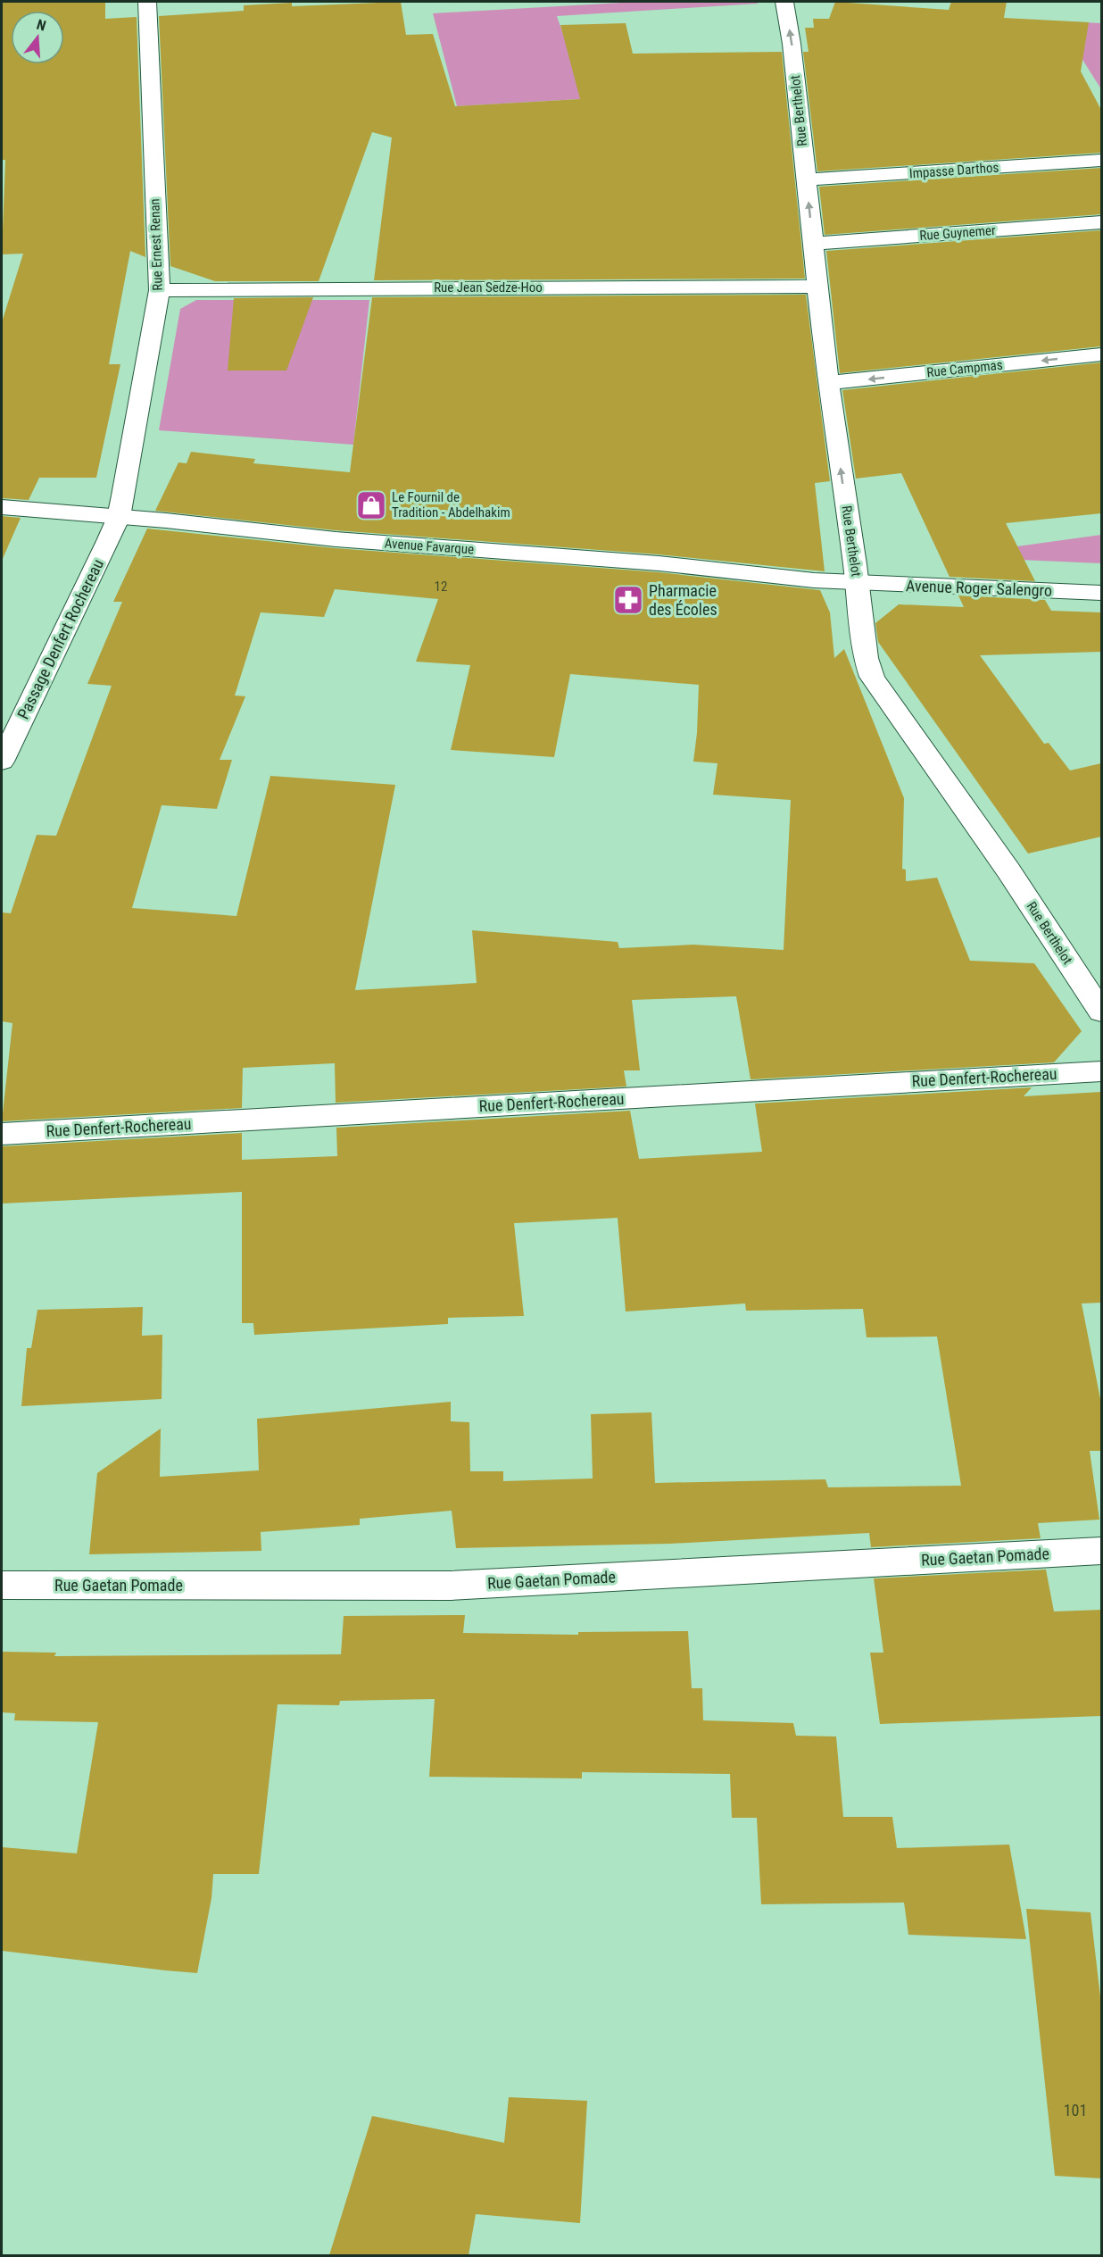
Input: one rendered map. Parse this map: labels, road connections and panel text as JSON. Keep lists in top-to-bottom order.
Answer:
{
  "streets": {
    "street": [
      "Rue Berthelot",
      "Impasse Darthos",
      "Rue Guynemer",
      "Rue Ernest Renan",
      "Rue Jean Sedze-Hoo",
      "Rue Campmas",
      "Avenue Favarque",
      "Avenue Roger Salengro",
      "Passage Denfert Rochereau",
      "Rue Denfert-Rochereau",
      "Rue Gaetan Pomade"
    ]
  },
  "crossings": [
    ["Rue Berthelot", "Impasse Darthos"],
    ["Rue Berthelot", "Rue Guynemer"],
    ["Rue Berthelot", "Rue Jean Sedze-Hoo"],
    ["Rue Berthelot", "Rue Campmas"],
    ["Rue Berthelot", "Avenue Favarque"],
    ["Rue Berthelot", "Avenue Roger Salengro"],
    ["Rue Ernest Renan", "Rue Jean Sedze-Hoo"],
    ["Rue Ernest Renan", "Avenue Favarque"],
    ["Rue Ernest Renan", "Passage Denfert Rochereau"],
    ["Avenue Favarque", "Avenue Roger Salengro"],
    ["Avenue Favarque", "Passage Denfert Rochereau"]
  ],
  "one_way": ["Rue Berthelot", "Rue Campmas"],
  "places": {
    "shop": ["Le Fournil de Tradition - Abdelhakim"],
    "pharmacy": ["Pharmacie des Écoles"]
  },
  "house_numbers": ["12", "101"],
  "north": "top"
}
